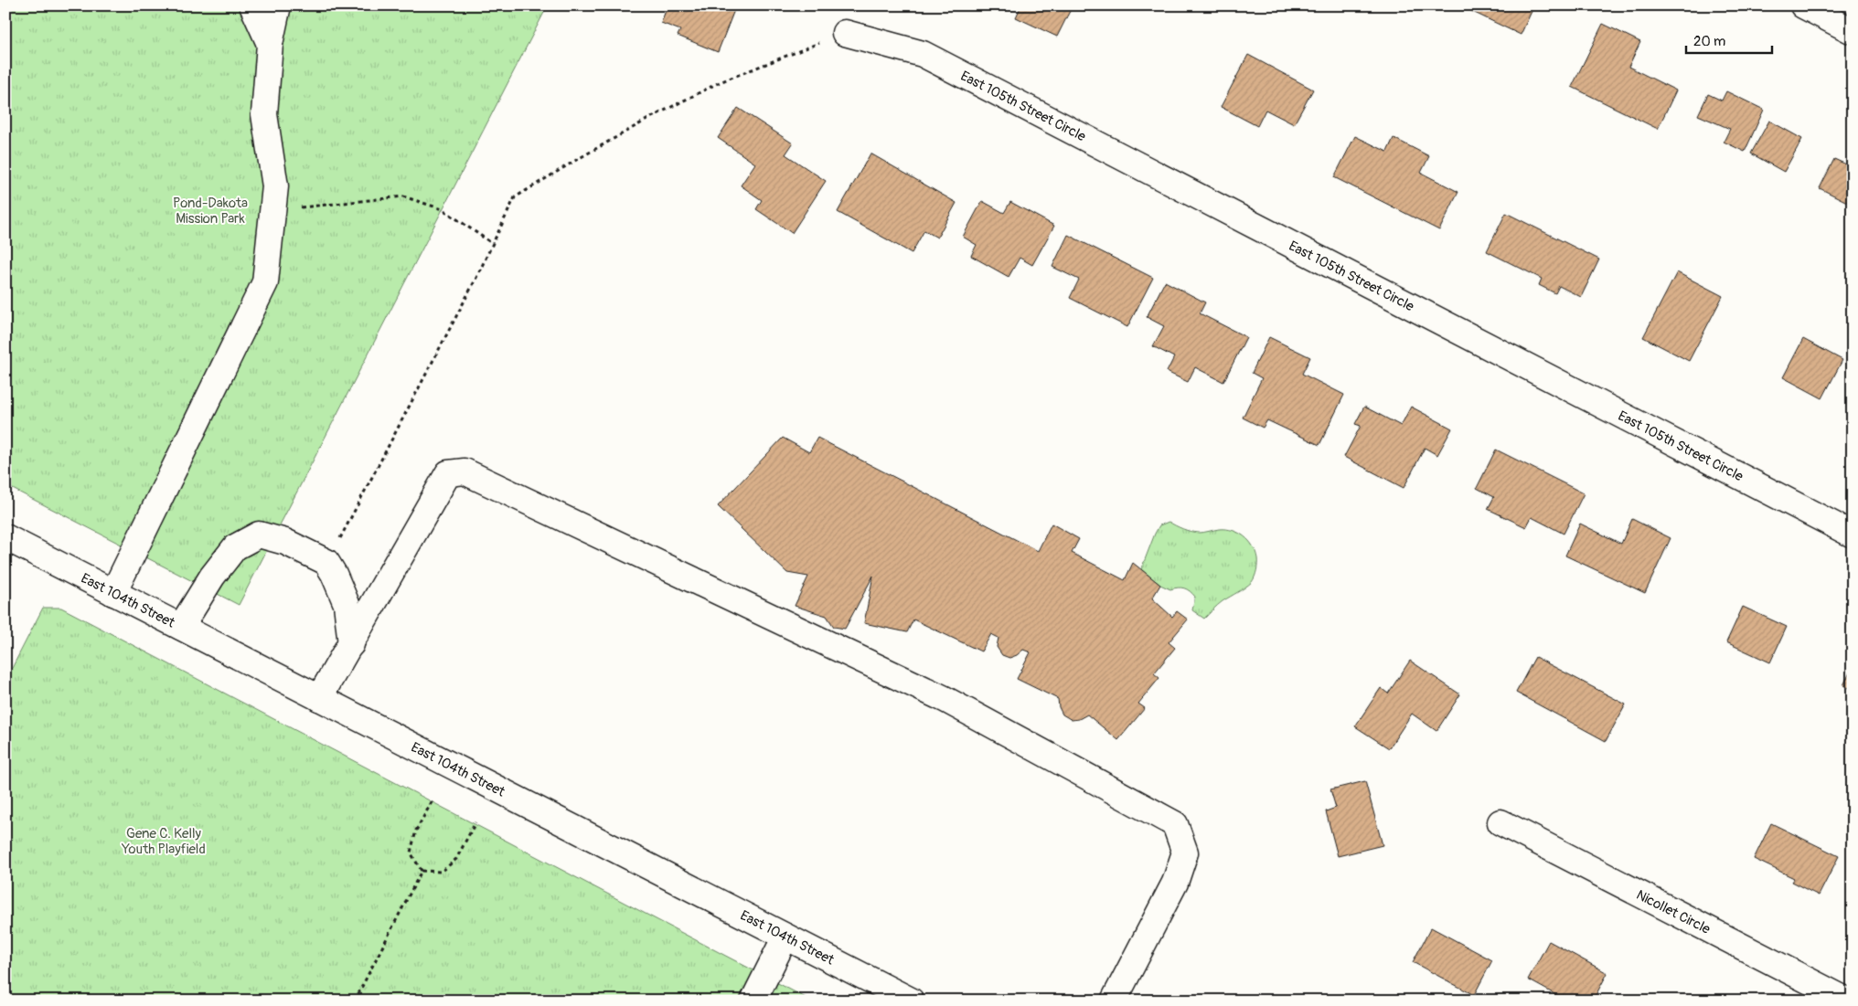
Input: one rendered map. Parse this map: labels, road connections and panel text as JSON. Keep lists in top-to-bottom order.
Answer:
{
  "streets": {
    "street": ["East 105th Street Circle", "East 104th Street", "Nicollet Circle"]
  },
  "parks": ["Pond-Dakota Mission Park", "Gene C. Kelly Youth Playfield"],
  "scale_bar": "20 m"
}
